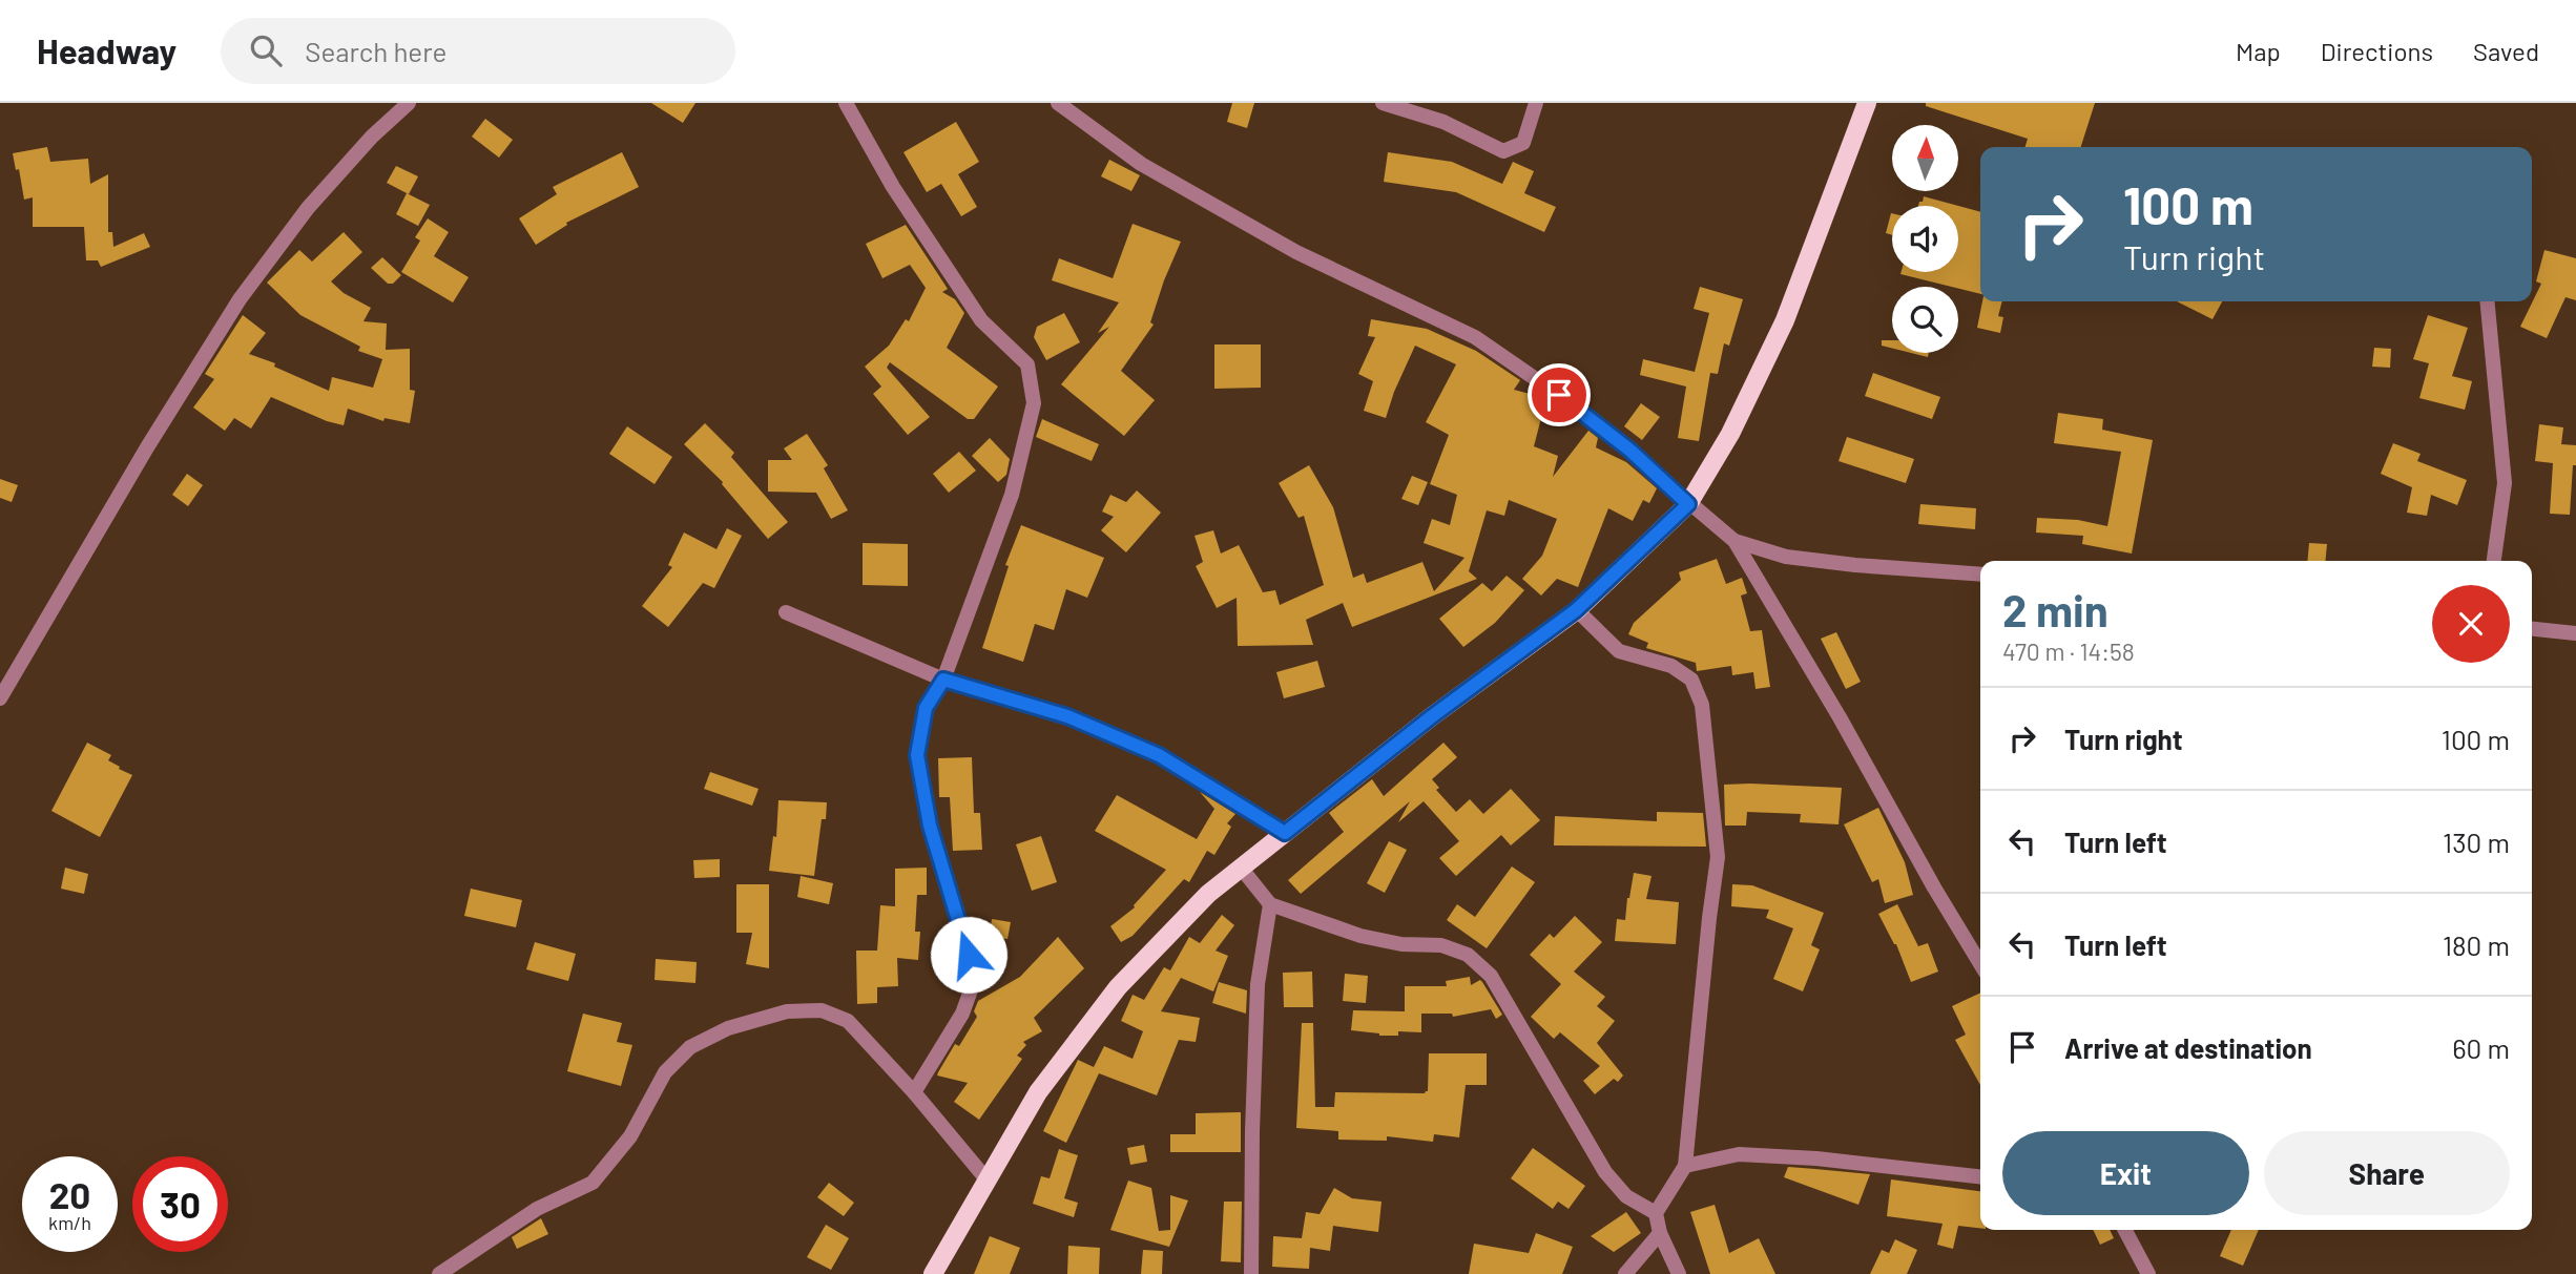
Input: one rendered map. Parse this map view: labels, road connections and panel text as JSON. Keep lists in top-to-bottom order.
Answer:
{
  "north": "top",
  "page": {
    "header": "Headway",
    "search": "Search here",
    "nav": ["Map", "Directions", "Saved"],
    "turn": ["100 m", "Turn right"],
    "heading": ["2 min", "470 m · 14:58"],
    "list": [
      {
        "name": "Turn right",
        "value": "100 m"
      },
      {
        "name": "Turn left",
        "value": "130 m"
      },
      {
        "name": "Turn left",
        "value": "180 m"
      },
      {
        "name": "Arrive at destination",
        "value": "60 m"
      }
    ],
    "buttons": ["Exit", "Share"],
    "speed": "20 km/h",
    "limit": "30"
  }
}
